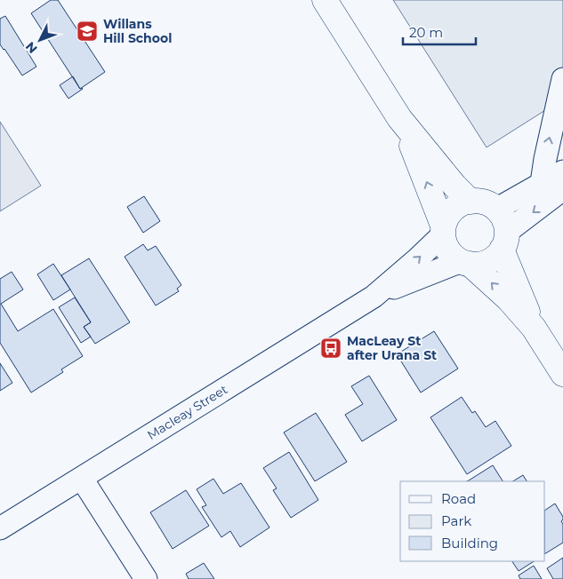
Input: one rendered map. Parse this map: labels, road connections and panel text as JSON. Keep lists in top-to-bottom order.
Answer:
{
  "streets": {
    "street": ["Macleay Street"]
  },
  "places": {
    "school or university": ["Willans Hill School"],
    "bus stop": ["MacLeay St after Urana St"]
  },
  "legend": ["Road", "Park", "Building"],
  "scale_bar": "20 m",
  "north": "bottom left"
}
